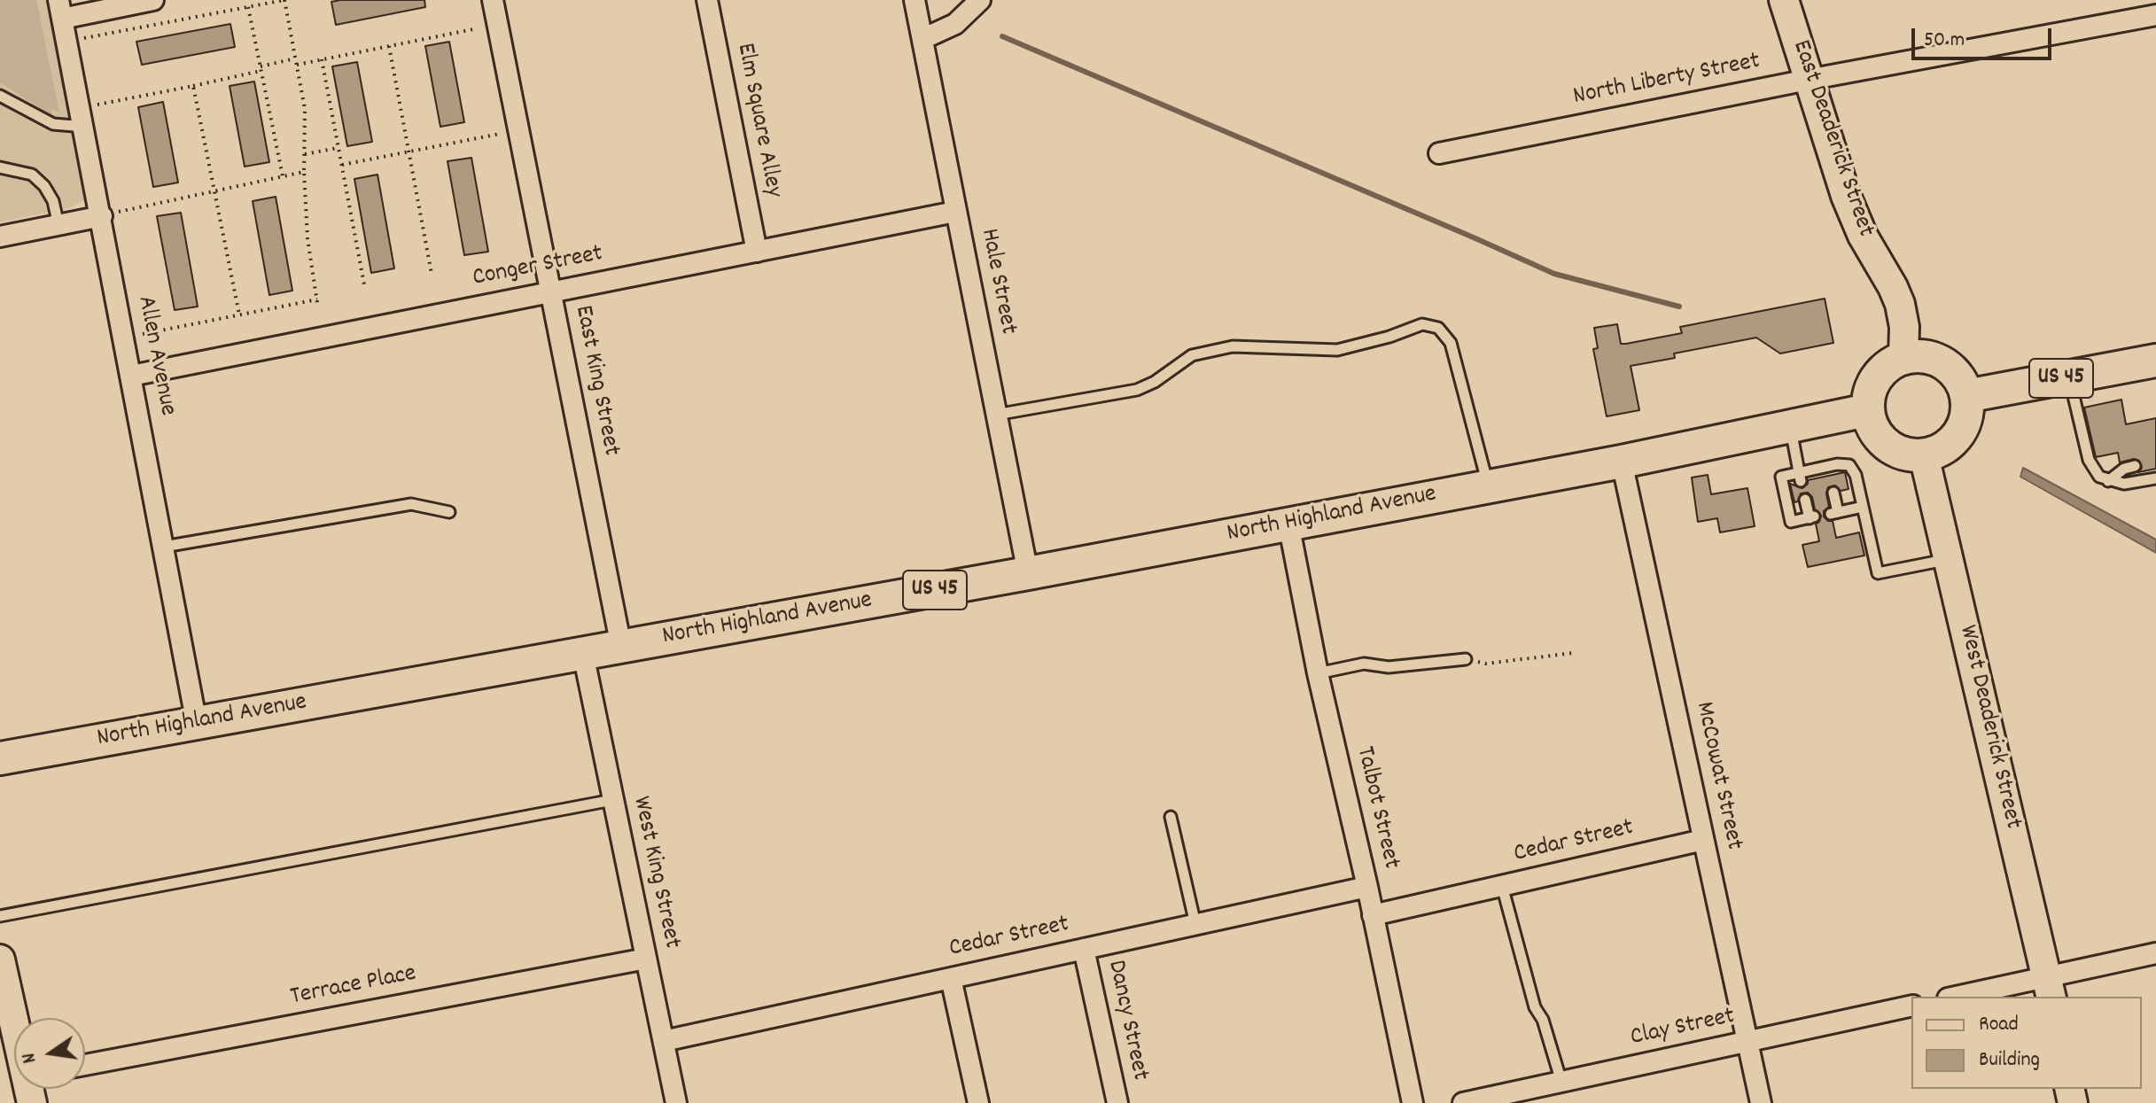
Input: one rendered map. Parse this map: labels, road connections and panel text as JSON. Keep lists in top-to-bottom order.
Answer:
{
  "streets": {
    "main road": ["US 45", "North Highland Avenue"],
    "street": [
      "North Liberty Street",
      "Elm Square Alley",
      "East Deaderick Street",
      "Conger Street",
      "Hale Street",
      "Allen Avenue",
      "East King Street",
      "West Deaderick Street",
      "McCowat Street",
      "Talbot Street",
      "Cedar Street",
      "West King Street",
      "Terrace Place",
      "Dancy Street",
      "Clay Street"
    ]
  },
  "crossings": [
    ["North Liberty Street", "East Deaderick Street"],
    ["Elm Square Alley", "Conger Street"],
    ["East Deaderick Street", "US 45"],
    ["East Deaderick Street", "North Highland Avenue"],
    ["East Deaderick Street", "West Deaderick Street"],
    ["Conger Street", "Hale Street"],
    ["Conger Street", "Allen Avenue"],
    ["Conger Street", "East King Street"],
    ["Hale Street", "North Highland Avenue"],
    ["Allen Avenue", "North Highland Avenue"],
    ["US 45", "North Highland Avenue"],
    ["US 45", "West Deaderick Street"],
    ["East King Street", "North Highland Avenue"],
    ["North Highland Avenue", "West Deaderick Street"],
    ["North Highland Avenue", "McCowat Street"],
    ["North Highland Avenue", "Talbot Street"],
    ["North Highland Avenue", "West King Street"],
    ["McCowat Street", "Cedar Street"],
    ["McCowat Street", "Clay Street"],
    ["Talbot Street", "Cedar Street"],
    ["Cedar Street", "West King Street"],
    ["Cedar Street", "Dancy Street"],
    ["West King Street", "Terrace Place"]
  ],
  "legend": ["Road", "Building"],
  "scale_bar": "50 m",
  "north": "left"
}
